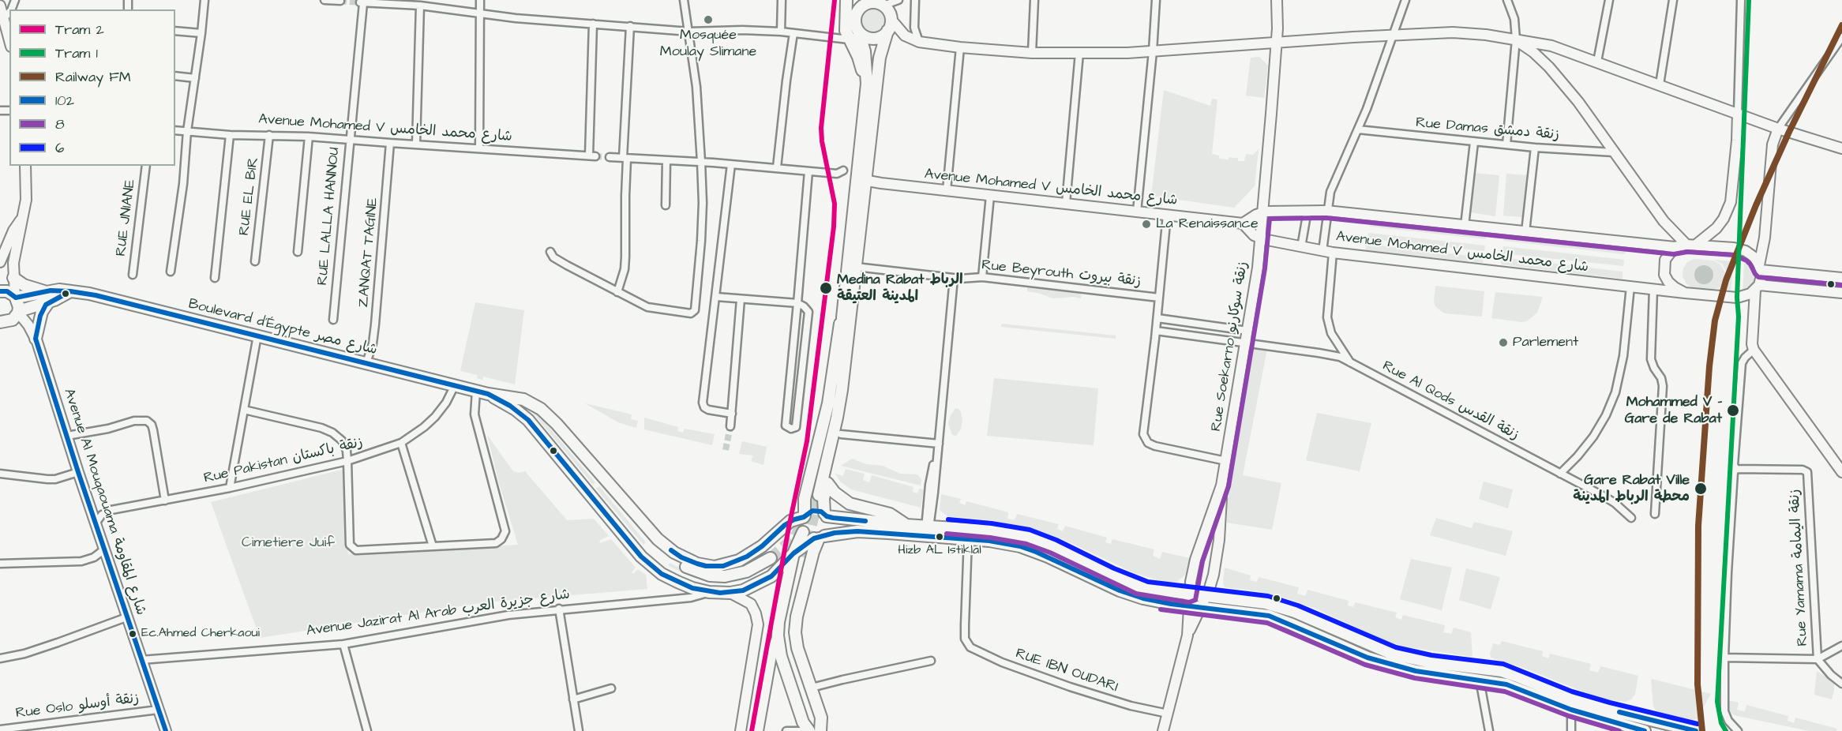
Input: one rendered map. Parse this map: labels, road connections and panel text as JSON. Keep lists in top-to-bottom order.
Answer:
{
  "streets": {
    "main road": [
      "Avenue Mohamed V شارع محمد الخامس",
      "Boulevard d'Égypte شارع مصر",
      "Rue Soekarno زنقة سوكارنو",
      "Avenue Al Mouqaouama شارع المقاومة"
    ],
    "street": [
      "Rue Damas زنقة دمشق",
      "RUE EL BIR",
      "RUE LALLA HANNOU",
      "RUE JNIANE",
      "ZANQAT TAGINE",
      "Rue Beyrouth زنقة بيروت",
      "Rue Al Qods زنقة القدس",
      "Rue Pakistan زنقة باكستان",
      "Rue Yamama زنقة اليمامة",
      "Avenue Jazirat Al Arab شارع جزيرة العرب",
      "RUE IBN OUDARI",
      "Rue Oslo زنقة أوسلو"
    ]
  },
  "crossings": [
    ["Avenue Mohamed V شارع محمد الخامس", "RUE EL BIR"],
    ["Avenue Mohamed V شارع محمد الخامس", "RUE LALLA HANNOU"],
    ["Avenue Mohamed V شارع محمد الخامس", "ZANQAT TAGINE"],
    ["Avenue Mohamed V شارع محمد الخامس", "Rue Soekarno زنقة سوكارنو"],
    ["ZANQAT TAGINE", "Boulevard d'Égypte شارع مصر"],
    ["Rue Beyrouth زنقة بيروت", "Rue Soekarno زنقة سوكارنو"],
    ["Boulevard d'Égypte شارع مصر", "Rue Pakistan زنقة باكستان"],
    ["Boulevard d'Égypte شارع مصر", "Avenue Al Mouqaouama شارع المقاومة"],
    ["Boulevard d'Égypte شارع مصر", "Avenue Jazirat Al Arab شارع جزيرة العرب"],
    ["Rue Soekarno زنقة سوكارنو", "Rue Al Qods زنقة القدس"],
    ["Rue Pakistan زنقة باكستان", "Avenue Al Mouqaouama شارع المقاومة"],
    ["Avenue Al Mouqaouama شارع المقاومة", "Avenue Jazirat Al Arab شارع جزيرة العرب"],
    ["Avenue Al Mouqaouama شارع المقاومة", "Rue Oslo زنقة أوسلو"]
  ],
  "parks": ["Cimetiere Juif"],
  "places": [
    "Mosquée Moulay Slimane",
    "La Renaissance",
    "Medina Rabat الرباط المدينة العتيقة",
    "Parlement",
    "Mohammed V - Gare de Rabat",
    "Gare Rabat Ville محطة الرباط المدينة",
    "Hizb AL Istiklal",
    "Ec.Ahmed Cherkaoui"
  ],
  "lines": [
    "tram line 2",
    "tram line 1",
    "rail line FM",
    "transit line 8",
    "transit line 102",
    "transit line 6"
  ],
  "legend": [
    "Tram 2",
    "Tram 1",
    "Railway FM",
    "102",
    "8",
    "6"
  ]
}
